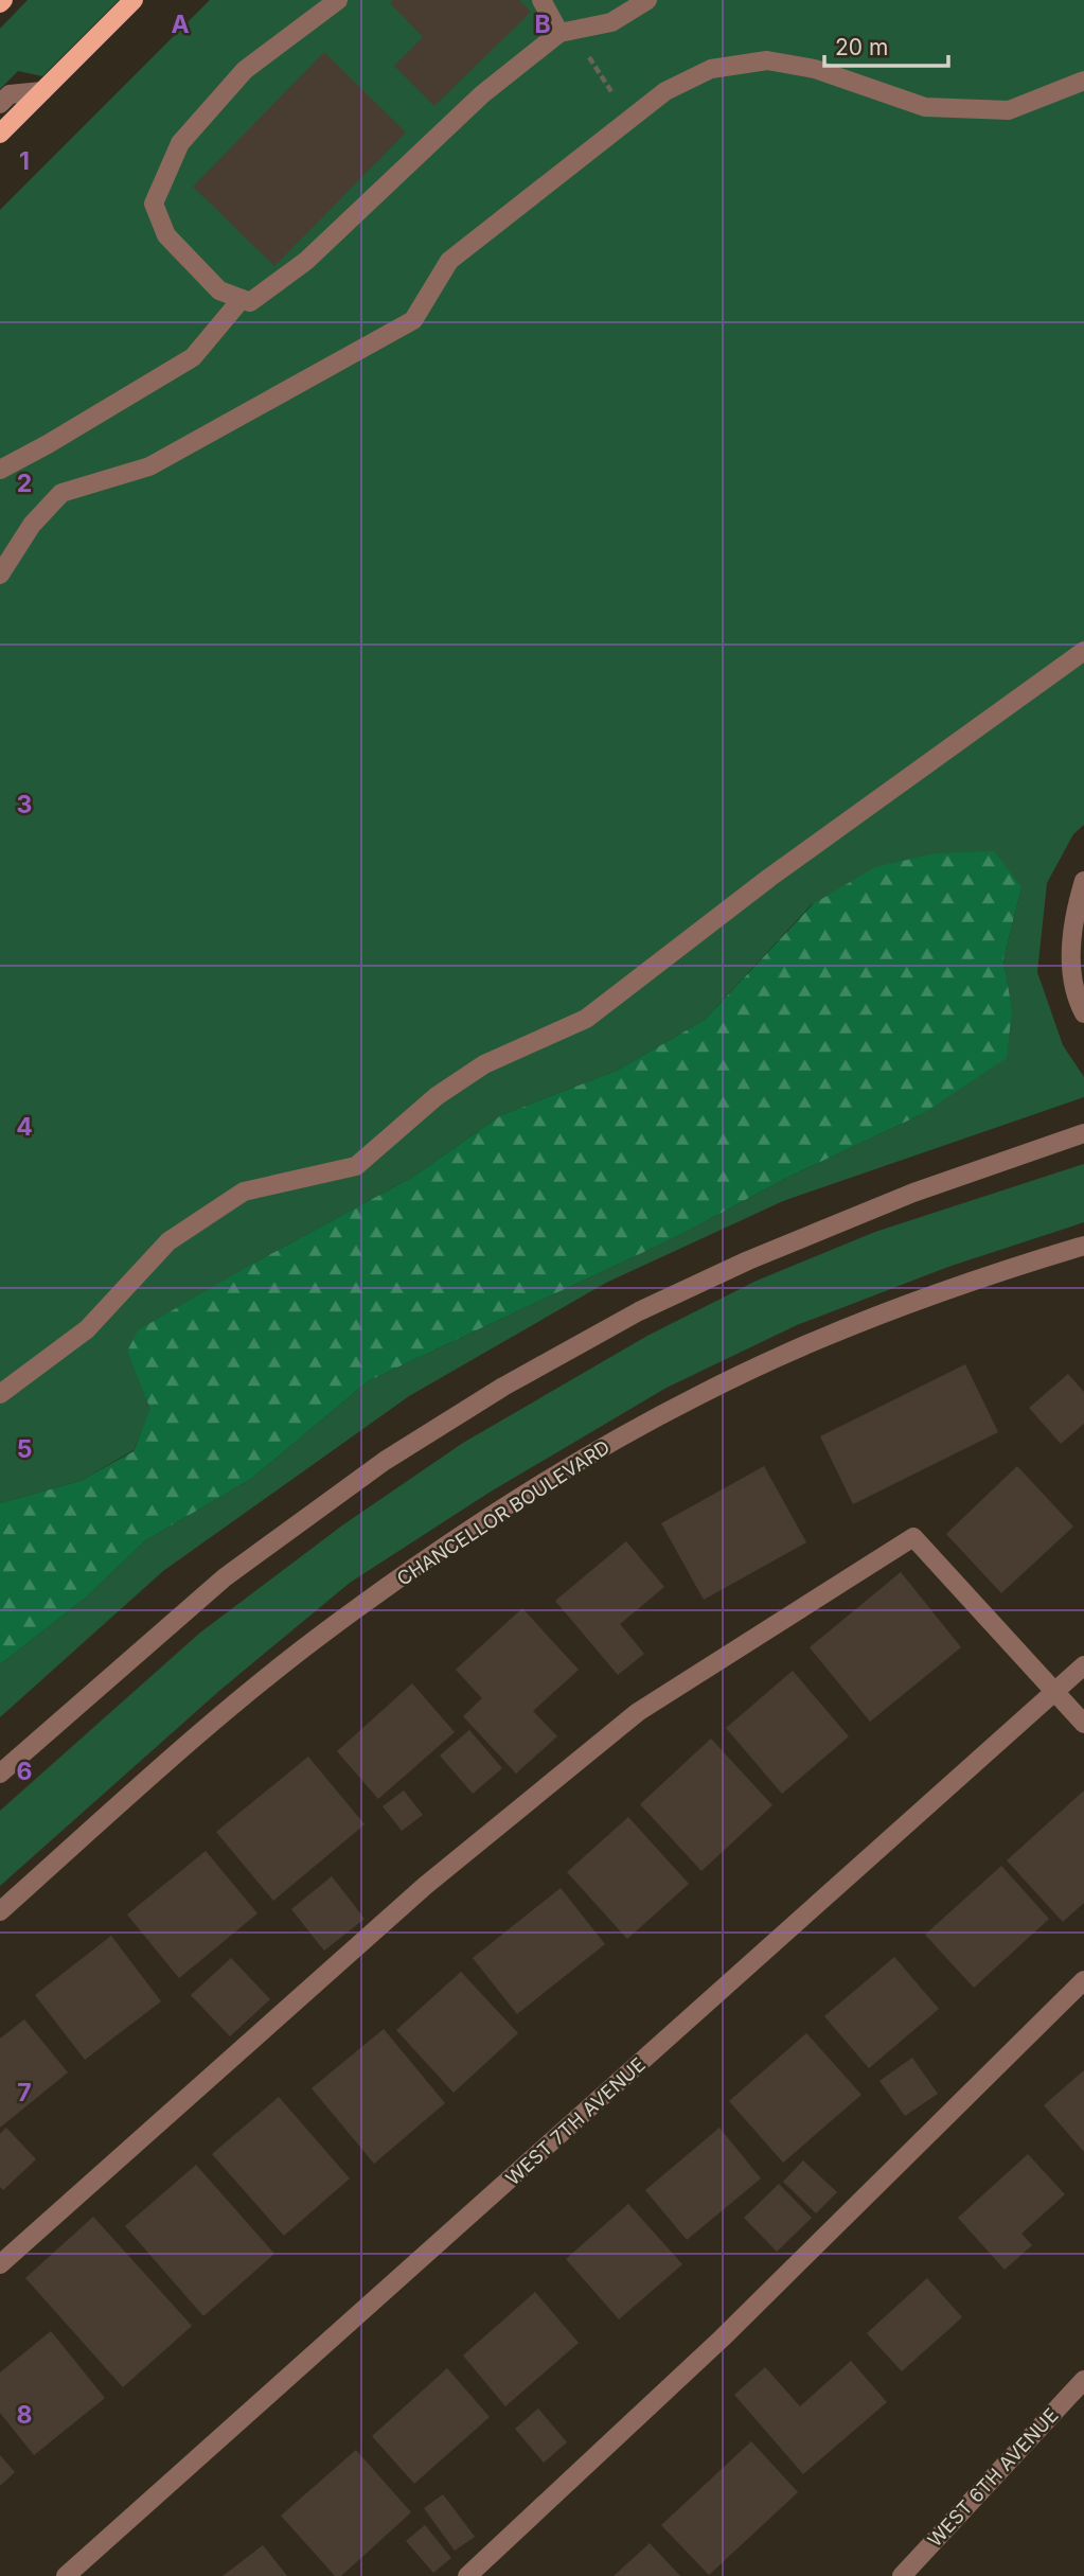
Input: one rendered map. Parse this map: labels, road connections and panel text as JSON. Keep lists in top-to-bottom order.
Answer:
{
  "streets": {
    "street": ["CHANCELLOR BOULEVARD", "WEST 7TH AVENUE", "WEST 6TH AVENUE"]
  },
  "scale_bar": "20 m",
  "grid": {
    "columns": ["A", "B"],
    "rows": [
      "1",
      "2",
      "3",
      "4",
      "5",
      "6",
      "7",
      "8"
    ]
  }
}
